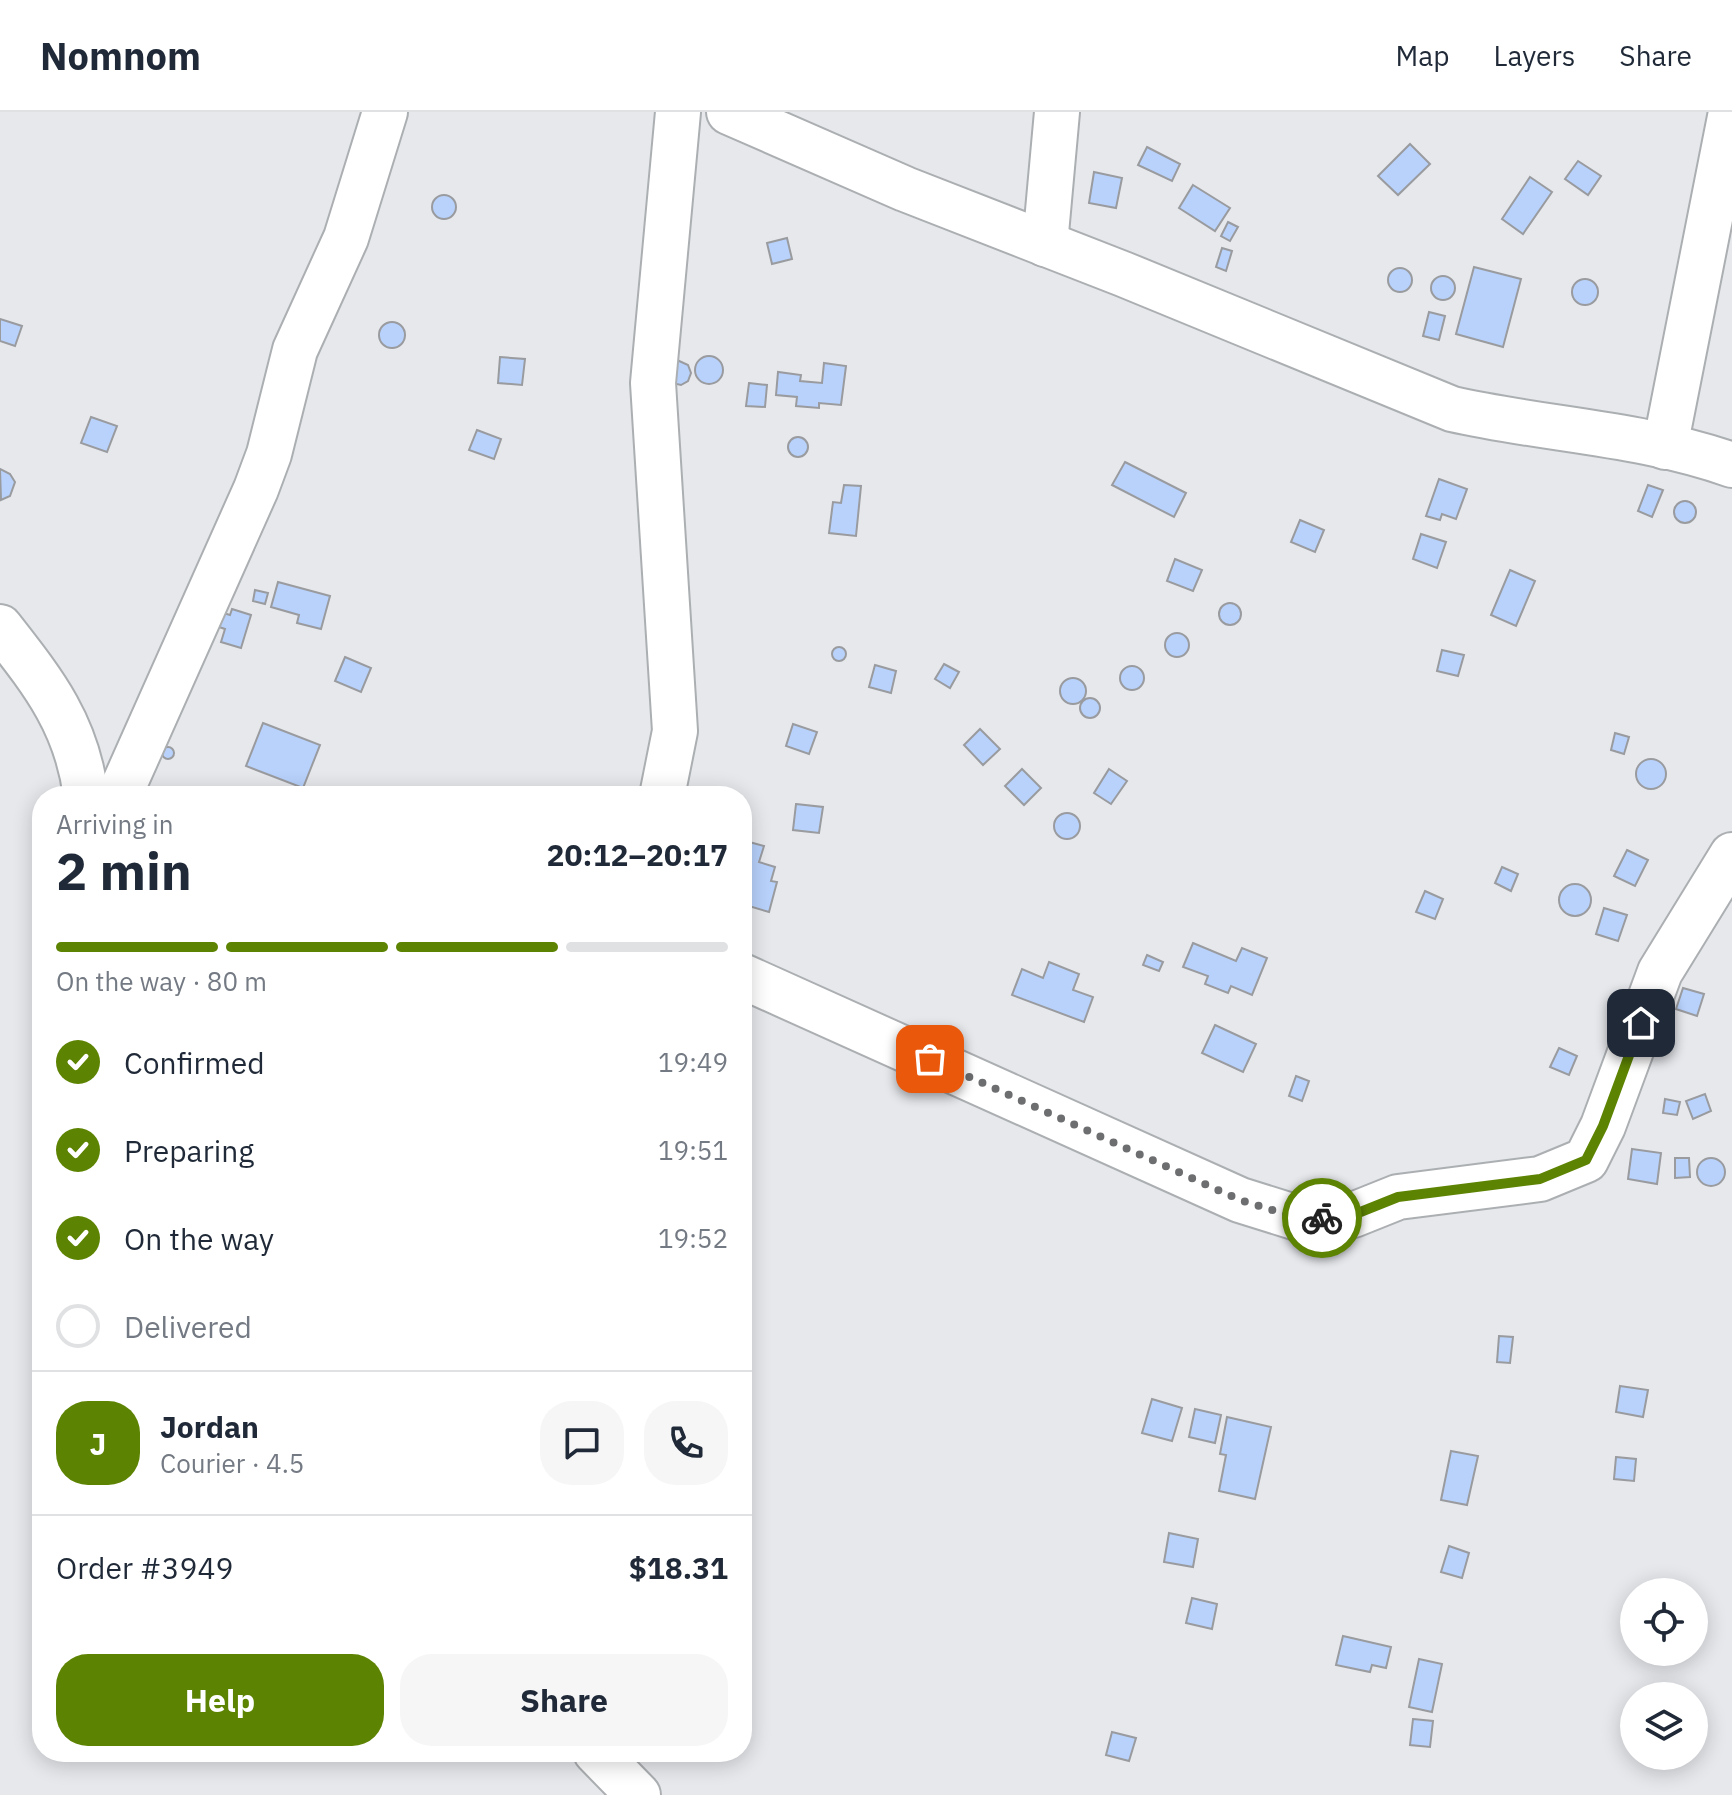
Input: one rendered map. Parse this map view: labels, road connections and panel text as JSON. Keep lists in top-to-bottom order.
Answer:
{
  "page": {
    "header": "Nomnom",
    "nav": ["Map", "Layers", "Share"],
    "heading": ["2 min", "Arriving in", "20:12–20:17"],
    "panel": [
      "Jordan",
      "Courier · 4.5",
      "Order #3949",
      "$18.31"
    ],
    "bar": "On the way · 80 m",
    "list": [
      ["Confirmed", "19:49"],
      ["Preparing", "19:51"],
      ["On the way", "19:52"],
      "Delivered"
    ],
    "round": "J",
    "buttons": ["Help", "Share"]
  }
}
